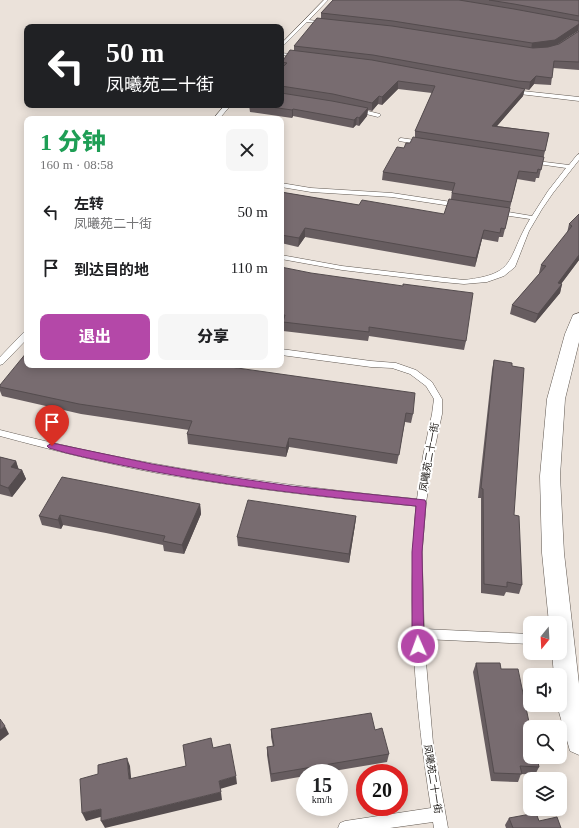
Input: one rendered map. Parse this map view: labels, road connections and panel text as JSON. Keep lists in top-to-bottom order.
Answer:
{
  "streets": {
    "lane": ["凤曦苑二十一街"]
  },
  "north": "bottom",
  "page": {
    "turn": ["50 m", "凤曦苑二十街"],
    "heading": ["1 分钟", "160 m · 08:58"],
    "list": [
      {
        "name": "左转",
        "note": "凤曦苑二十街",
        "value": "50 m"
      },
      {
        "name": "到达目的地",
        "value": "110 m"
      }
    ],
    "buttons": ["退出", "分享"],
    "speed": "15 km/h",
    "limit": "20"
  }
}
